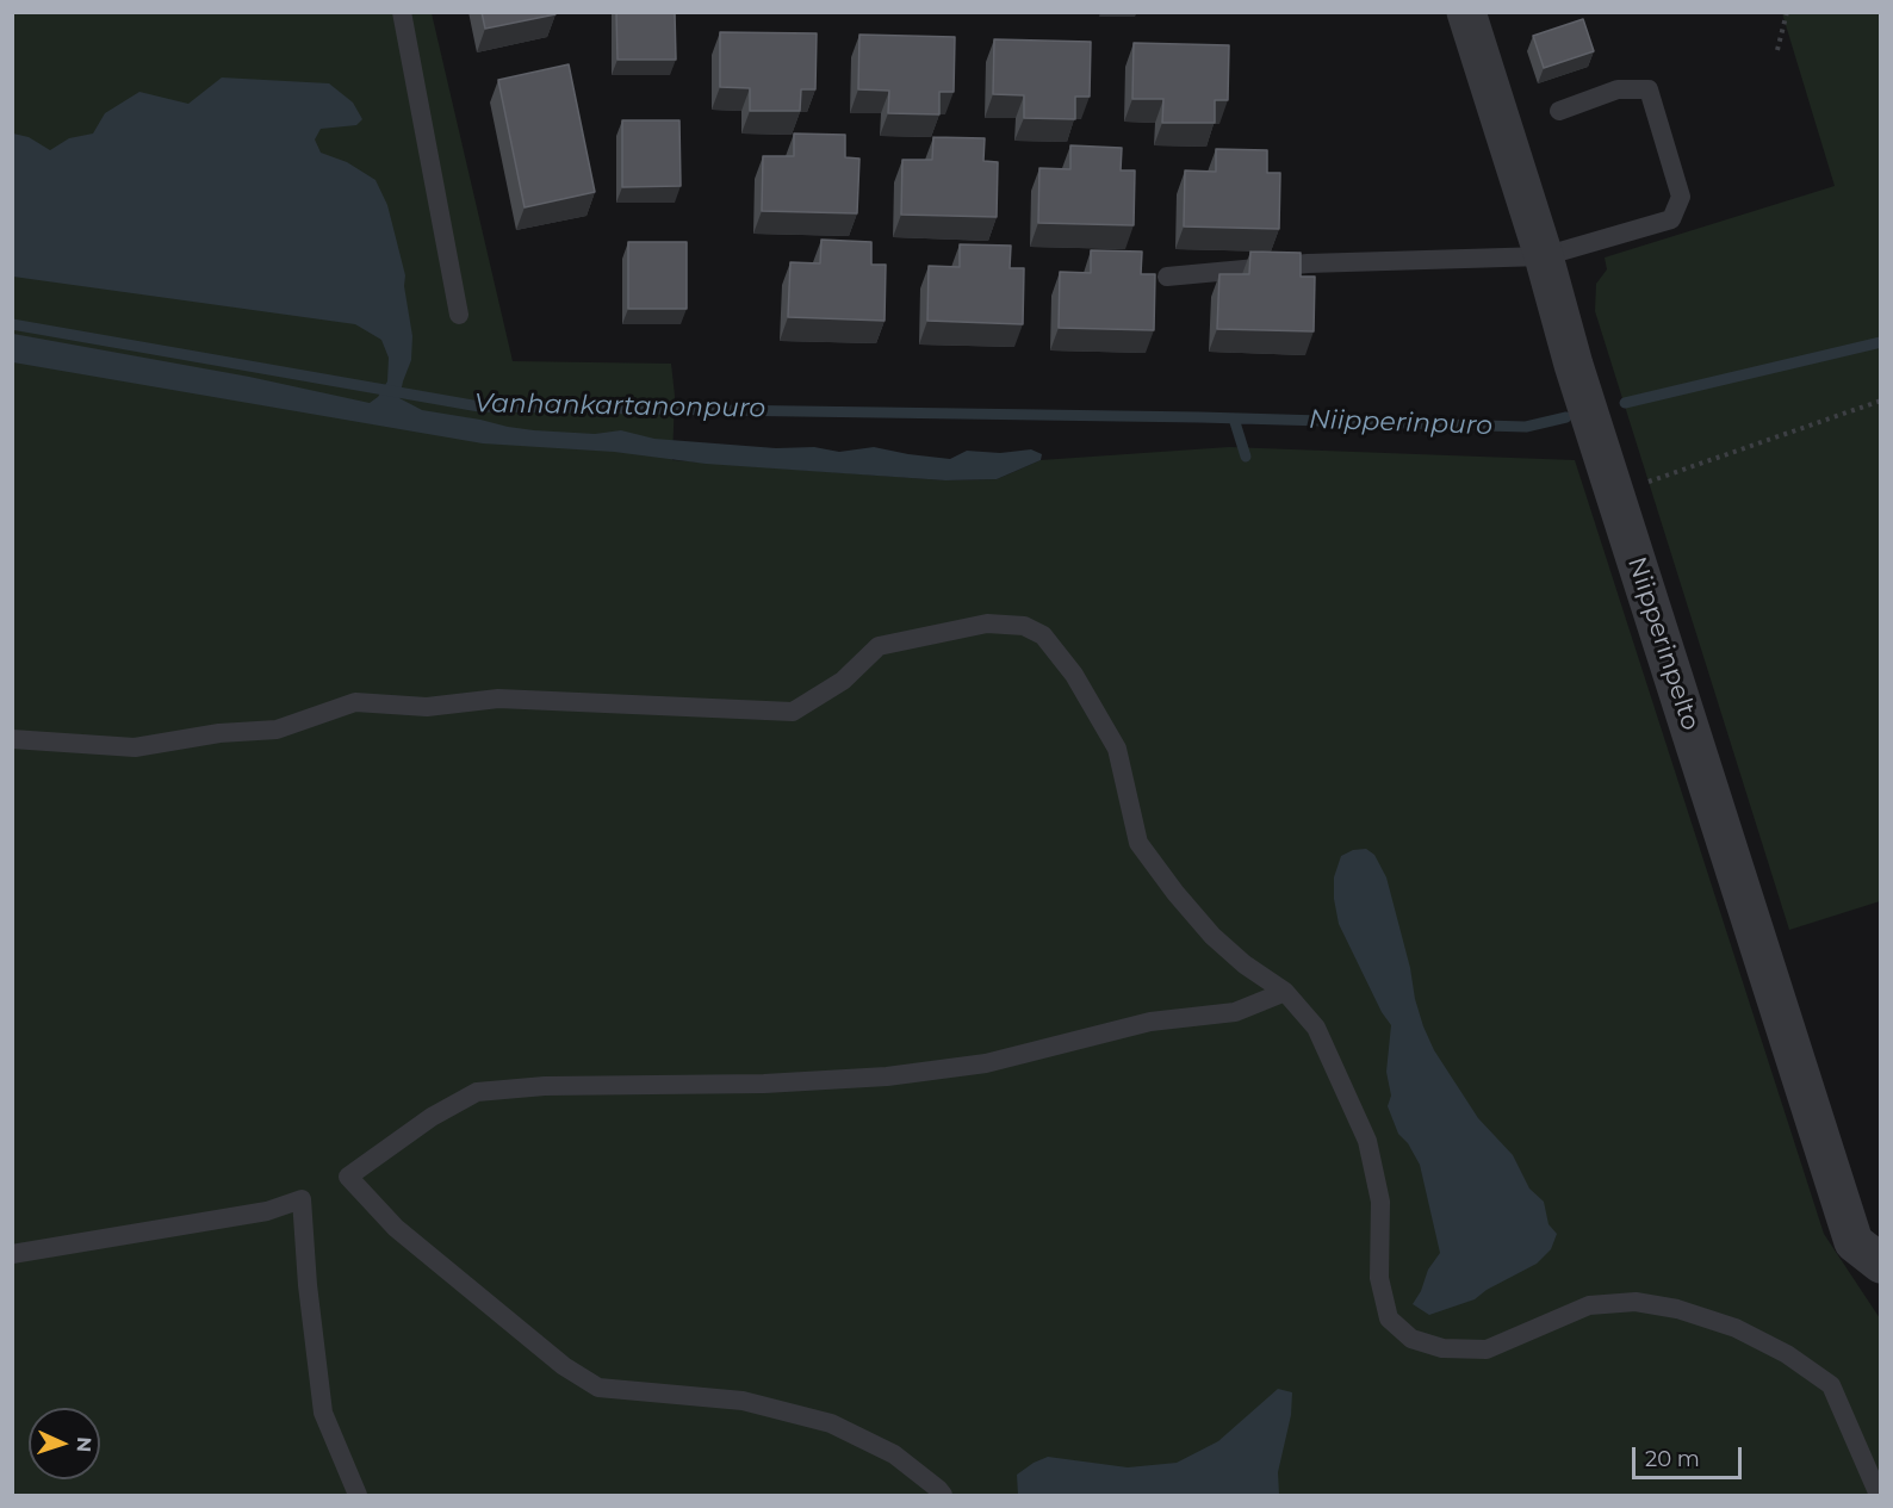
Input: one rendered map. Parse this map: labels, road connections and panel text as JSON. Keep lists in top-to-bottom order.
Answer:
{
  "streets": {
    "street": ["Niipperinpelto"]
  },
  "water": ["Vanhankartanonpuro", "Niipperinpuro"],
  "scale_bar": "20 m",
  "north": "right"
}
